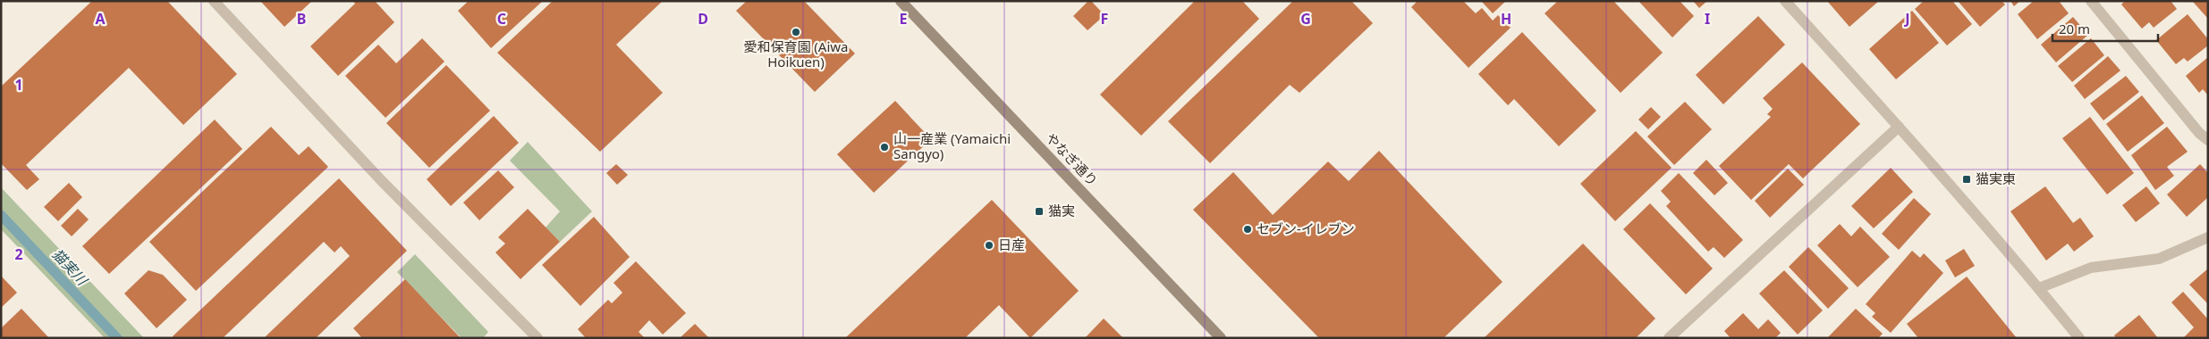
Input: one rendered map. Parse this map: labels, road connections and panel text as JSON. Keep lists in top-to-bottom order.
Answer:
{
  "streets": {
    "main road": ["やなぎ通り"]
  },
  "water": ["猫実川"],
  "places": {
    "other": [
      "愛和保育園 (Aiwa Hoikuen)",
      "山一産業 (Yamaichi Sangyo)",
      "セブン-イレブン",
      "日産"
    ],
    "transit": ["猫実東", "猫実"]
  },
  "scale_bar": "20 m",
  "grid": {
    "columns": [
      "A",
      "B",
      "C",
      "D",
      "E",
      "F",
      "G",
      "H",
      "I",
      "J"
    ],
    "rows": ["1", "2"]
  }
}
